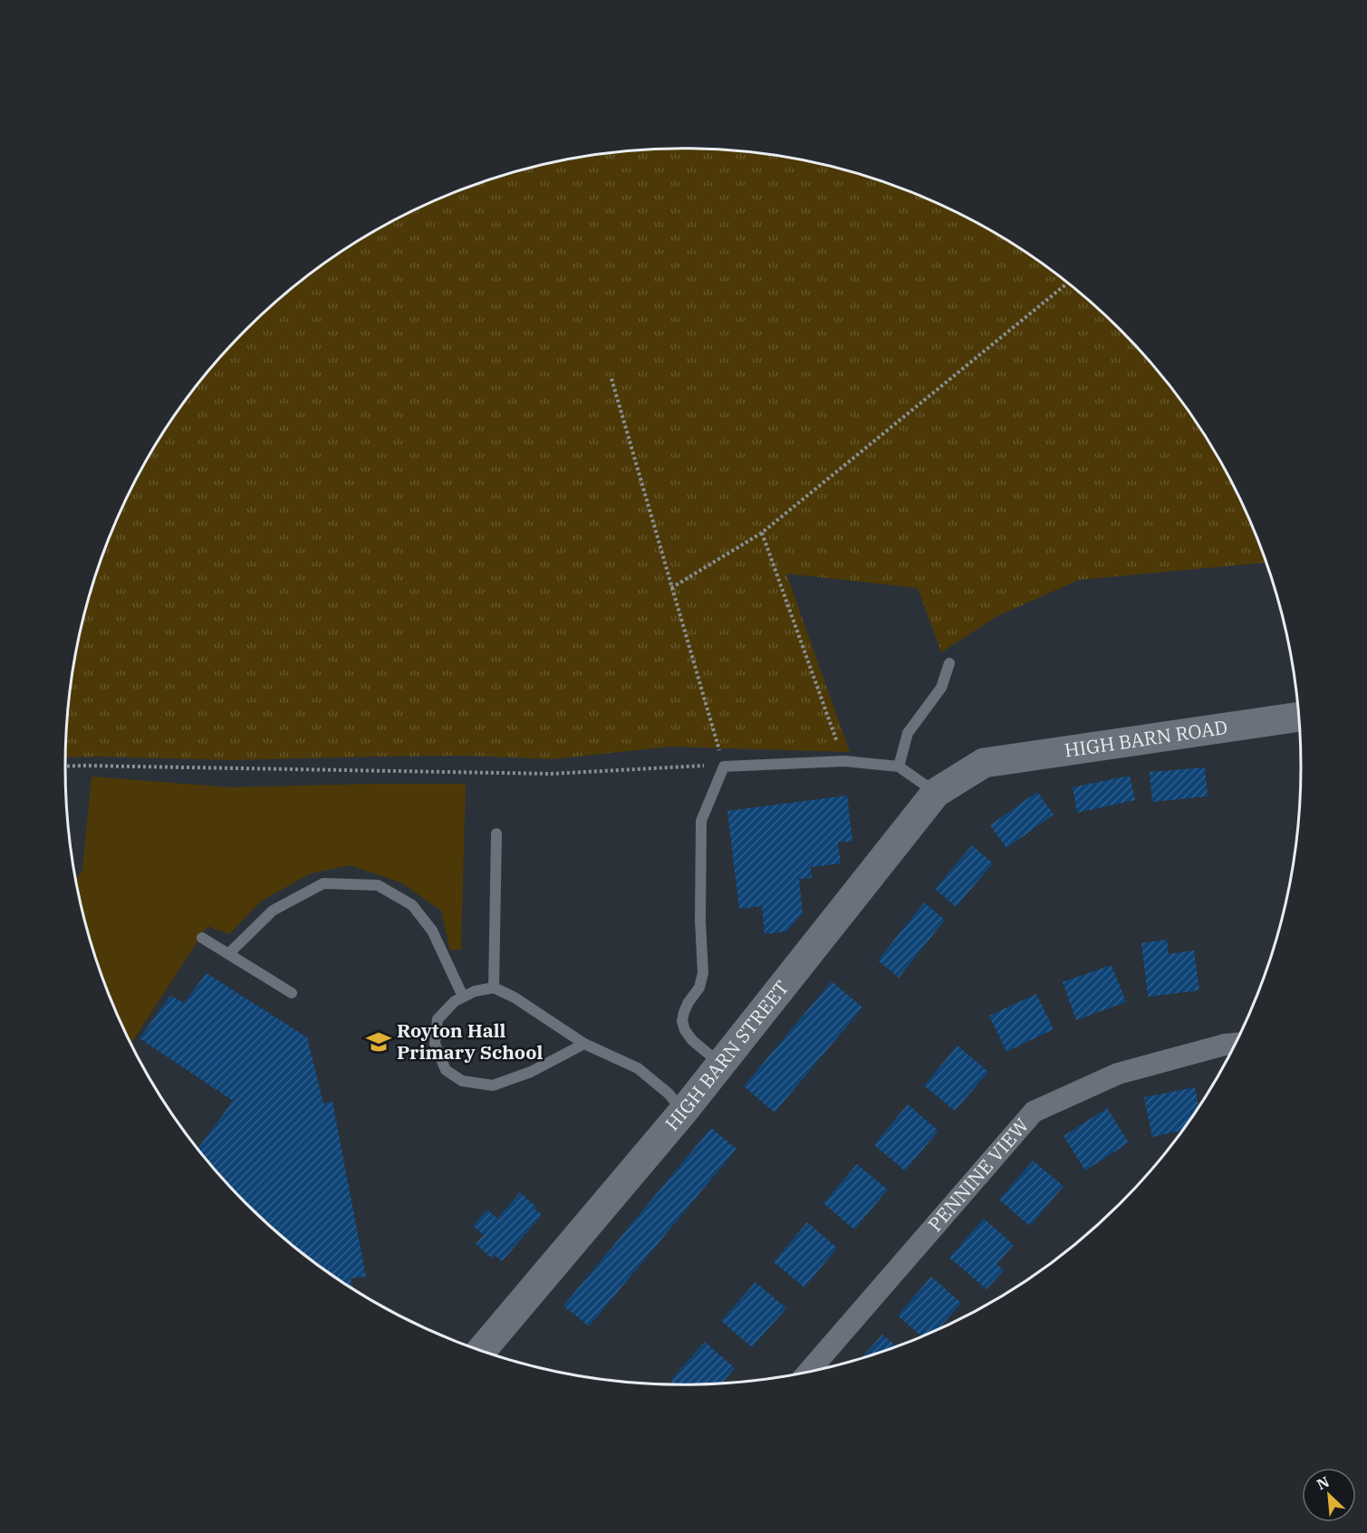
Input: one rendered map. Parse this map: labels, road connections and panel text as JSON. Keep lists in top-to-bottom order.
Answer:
{
  "streets": {
    "street": ["HIGH BARN ROAD", "HIGH BARN STREET", "PENNINE VIEW"]
  },
  "crossings": [
    ["HIGH BARN ROAD", "HIGH BARN STREET"]
  ],
  "places": {
    "school or university": ["Royton Hall Primary School"]
  },
  "north": "top left"
}
